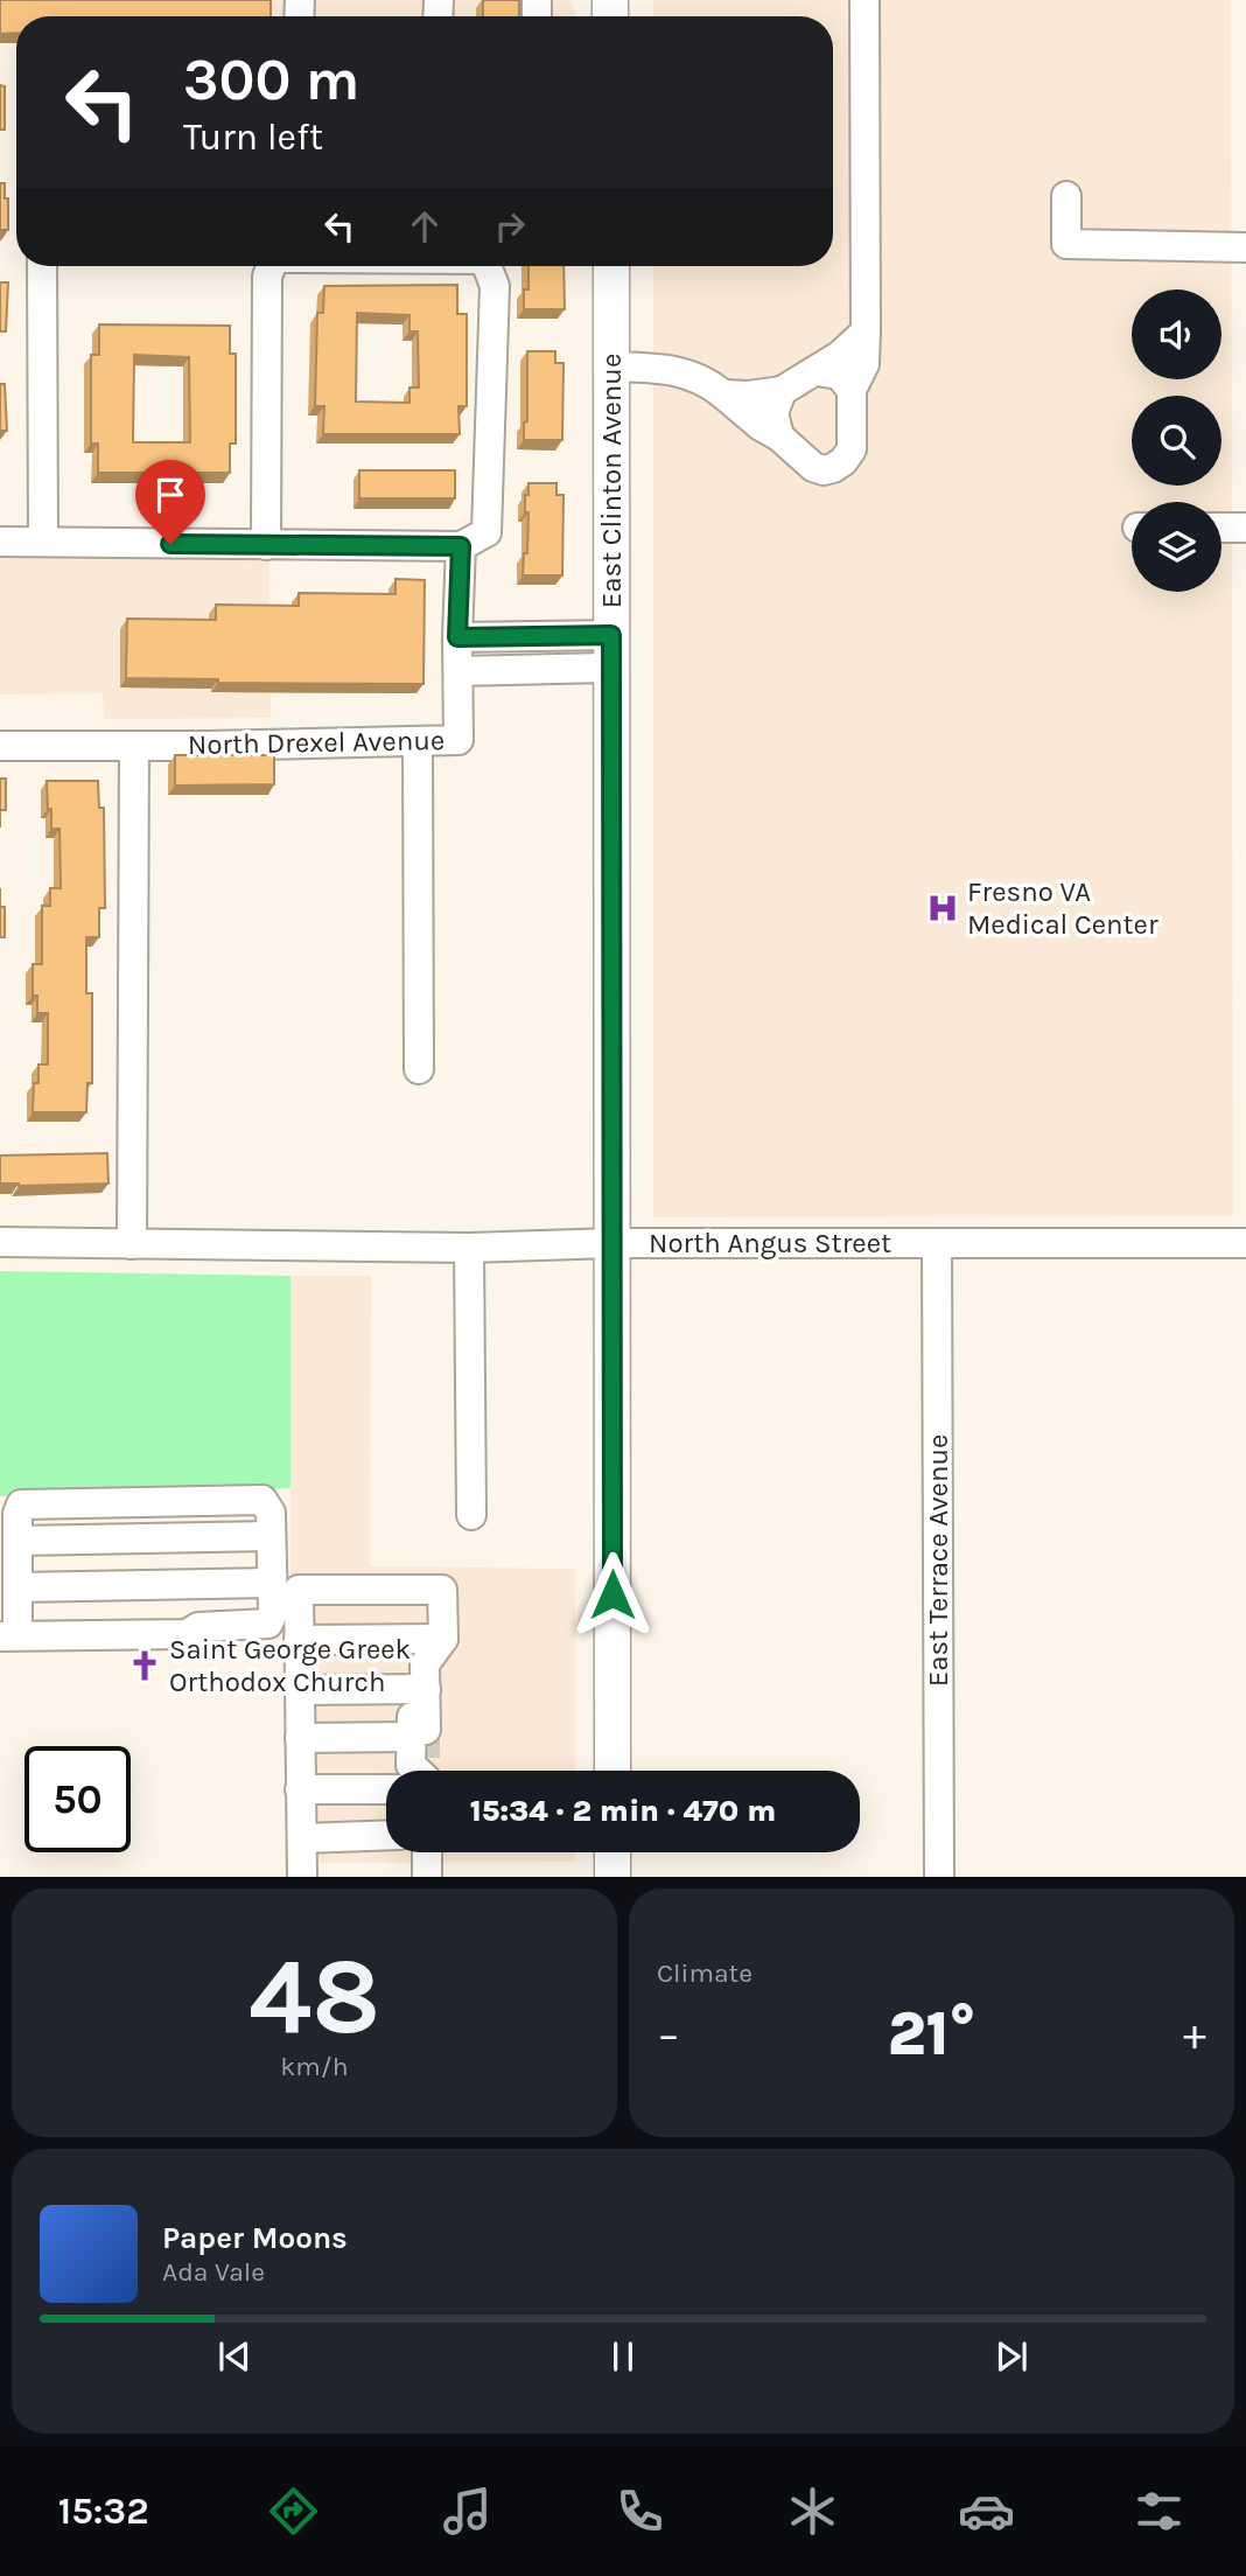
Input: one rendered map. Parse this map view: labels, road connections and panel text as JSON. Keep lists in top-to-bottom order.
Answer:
{
  "streets": {
    "main road": ["East Clinton Avenue"],
    "street": ["North Drexel Avenue", "North Angus Street", "East Terrace Avenue"]
  },
  "crossings": [
    ["East Clinton Avenue", "North Angus Street"],
    ["North Angus Street", "East Terrace Avenue"]
  ],
  "places": {
    "hospital": ["Fresno VA Medical Center"],
    "church": ["Saint George Greek Orthodox Church"]
  },
  "page": {
    "turn": ["300 m", "Turn left"],
    "limit": "50",
    "trip": "15:34 · 2 min · 470 m",
    "tile": [
      ["48", "km/h"],
      "Climate"
    ],
    "heat": ["−", "21°", "+"],
    "song": ["Paper Moons", "Ada Vale"],
    "tabs": "15:32"
  }
}
